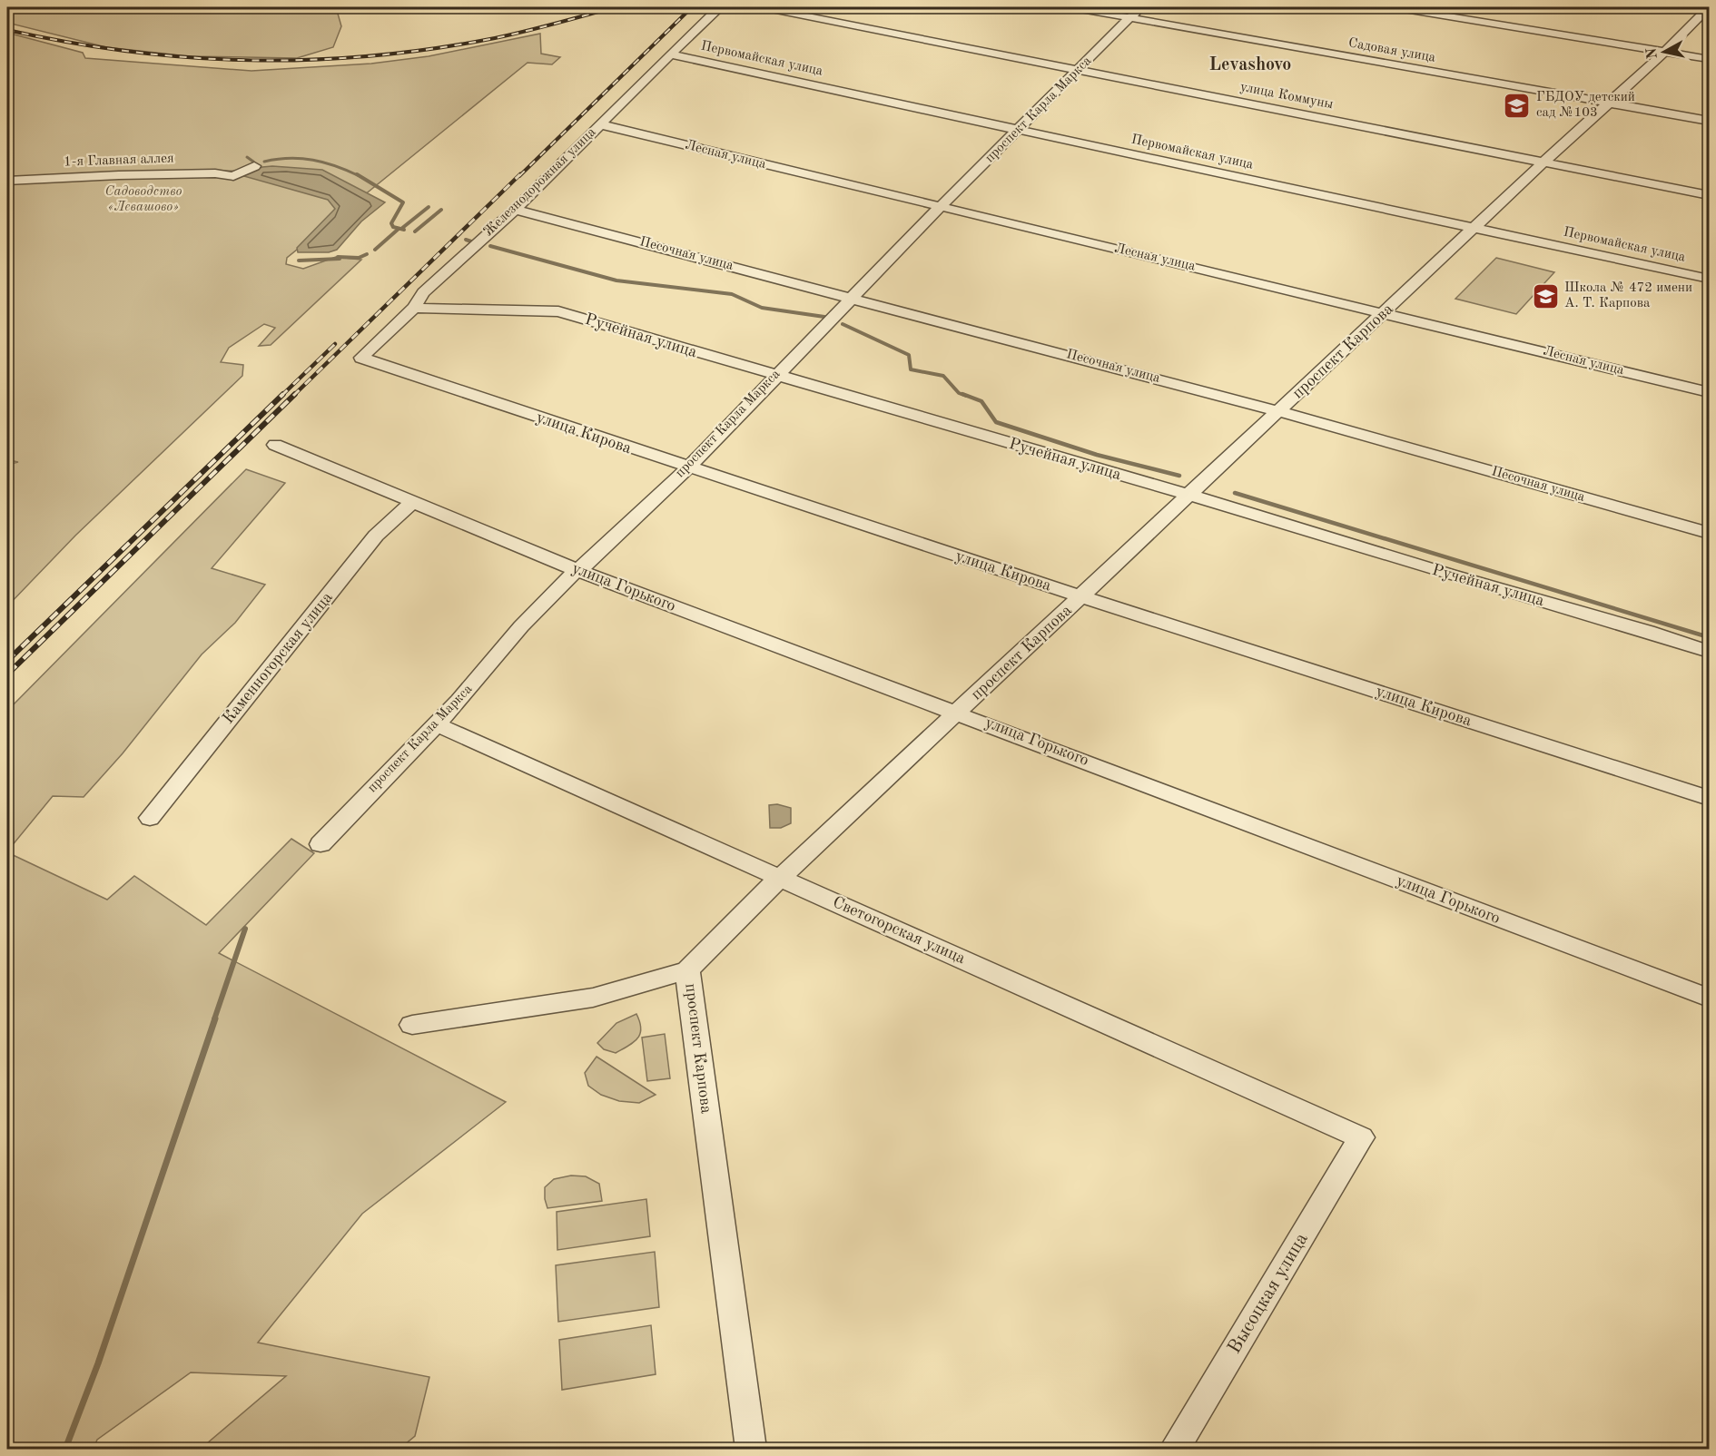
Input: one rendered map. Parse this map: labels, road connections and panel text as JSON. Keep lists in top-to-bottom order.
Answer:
{
  "streets": {
    "street": [
      "Садовая улица",
      "Первомайская улица",
      "улица Коммуны",
      "проспект Карла Маркса",
      "Лесная улица",
      "1-я Главная аллея",
      "Железнодорожная улица",
      "Песочная улица",
      "Ручейная улица",
      "проспект Карпова",
      "улица Кирова",
      "улица Горького",
      "Каменногорская улица",
      "Светогорская улица",
      "Высоцкая улица"
    ]
  },
  "crossings": [
    ["Садовая улица", "проспект Карла Маркса"],
    ["Садовая улица", "проспект Карпова"],
    ["Первомайская улица", "проспект Карла Маркса"],
    ["Первомайская улица", "Железнодорожная улица"],
    ["Первомайская улица", "проспект Карпова"],
    ["улица Коммуны", "проспект Карла Маркса"],
    ["улица Коммуны", "проспект Карпова"],
    ["проспект Карла Маркса", "Лесная улица"],
    ["проспект Карла Маркса", "Песочная улица"],
    ["проспект Карла Маркса", "Ручейная улица"],
    ["проспект Карла Маркса", "улица Кирова"],
    ["проспект Карла Маркса", "улица Горького"],
    ["проспект Карла Маркса", "Светогорская улица"],
    ["Лесная улица", "Железнодорожная улица"],
    ["Лесная улица", "проспект Карпова"],
    ["Железнодорожная улица", "Песочная улица"],
    ["Железнодорожная улица", "Ручейная улица"],
    ["Железнодорожная улица", "улица Кирова"],
    ["Песочная улица", "проспект Карпова"],
    ["Ручейная улица", "проспект Карпова"],
    ["проспект Карпова", "улица Кирова"],
    ["проспект Карпова", "улица Горького"],
    ["проспект Карпова", "Светогорская улица"],
    ["улица Горького", "Каменногорская улица"],
    ["Светогорская улица", "Высоцкая улица"]
  ],
  "districts": ["Levashovo"],
  "parks": ["Садоводство «Левашово»"],
  "places": {
    "school or university": ["ГБДОУ детский сад №103", "Школа № 472 имени А. Т. Карпова"]
  },
  "north": "left"
}
